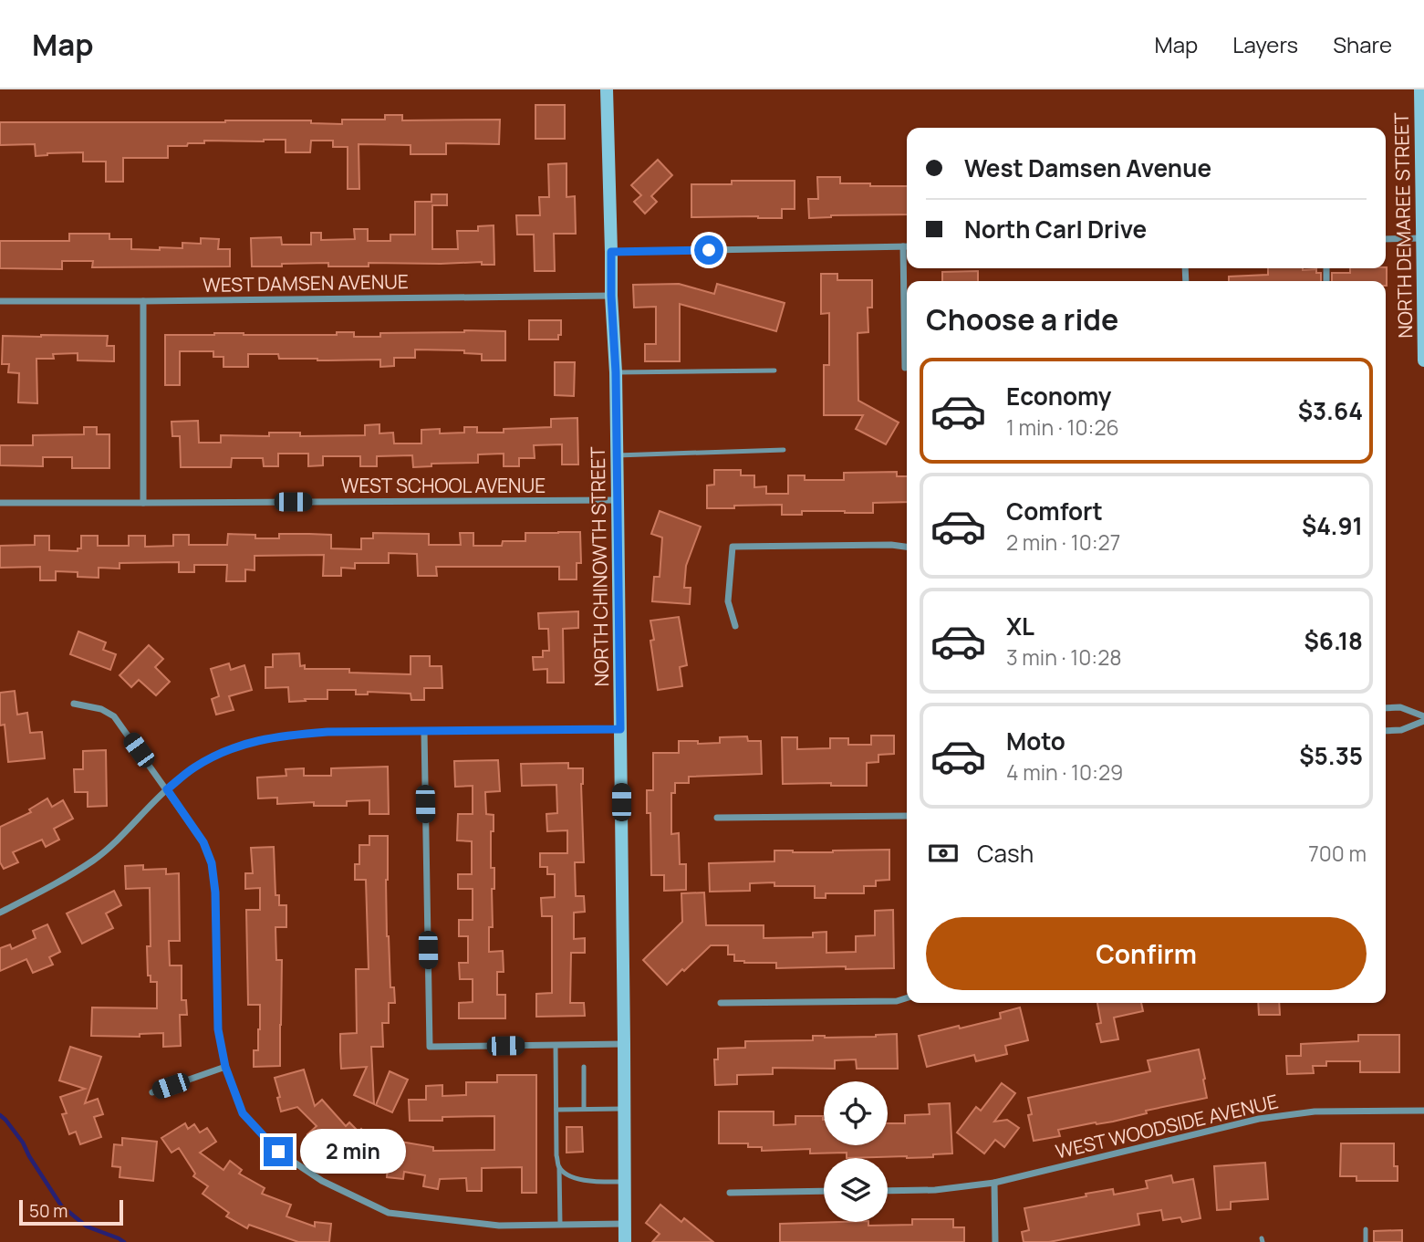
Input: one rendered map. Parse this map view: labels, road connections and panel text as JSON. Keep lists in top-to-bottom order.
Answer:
{
  "streets": {
    "street": [
      "NORTH DEMAREE STREET",
      "WEST DAMSEN AVENUE",
      "WEST SCHOOL AVENUE",
      "NORTH CHINOWTH STREET",
      "WEST WOODSIDE AVENUE"
    ]
  },
  "crossings": [
    ["WEST DAMSEN AVENUE", "NORTH CHINOWTH STREET"],
    ["WEST SCHOOL AVENUE", "NORTH CHINOWTH STREET"]
  ],
  "scale_bar": "50 m",
  "page": {
    "header": "Map",
    "nav": ["Map", "Layers", "Share"],
    "banner": ["West Damsen Avenue", "North Carl Drive"],
    "heading": "Choose a ride",
    "list": [
      {
        "name": "Economy",
        "note": "1 min · 10:26",
        "value": "$3.64"
      },
      {
        "name": "Comfort",
        "note": "2 min · 10:27",
        "value": "$4.91"
      },
      {
        "name": "XL",
        "note": "3 min · 10:28",
        "value": "$6.18"
      },
      {
        "name": "Moto",
        "note": "4 min · 10:29",
        "value": "$5.35"
      }
    ],
    "pay": ["Cash", "700 m"],
    "buttons": "Confirm",
    "bubble": "2 min",
    "scale": "50 m"
  }
}
